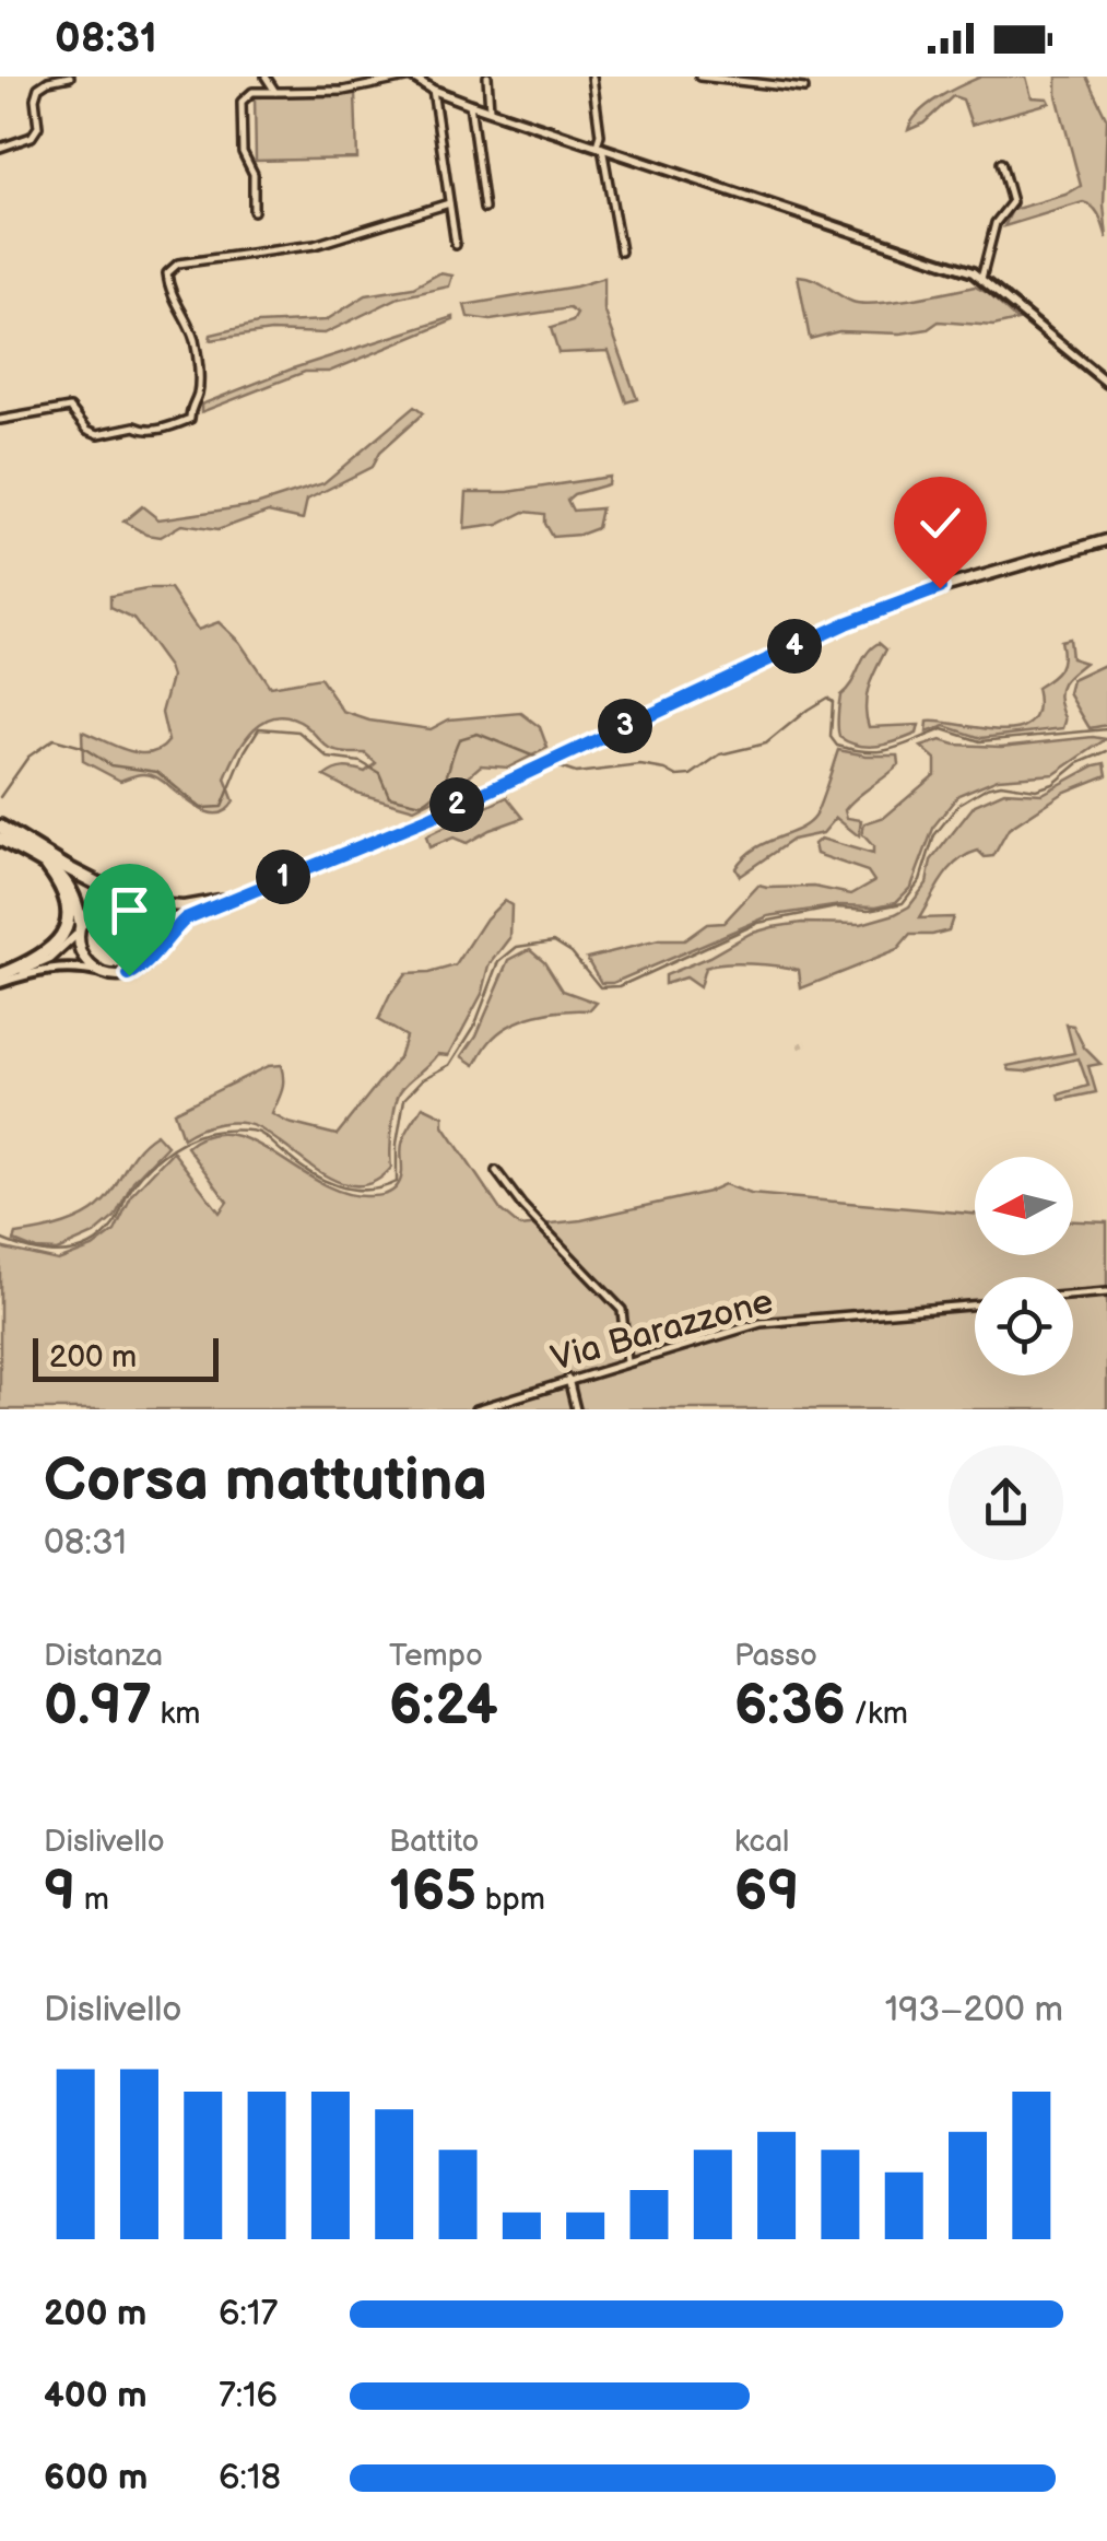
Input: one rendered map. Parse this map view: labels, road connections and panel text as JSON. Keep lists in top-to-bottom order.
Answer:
{
  "streets": {
    "street": ["Via Barazzone"]
  },
  "scale_bar": "200 m",
  "north": "left",
  "page": {
    "status": "08:31",
    "pins": [
      "4",
      "3",
      "2",
      "1"
    ],
    "scale": "200 m",
    "heading": ["Corsa mattutina", "08:31"],
    "stats": [
      ["Distanza", "0.97 km"],
      ["Tempo", "6:24"],
      ["Passo", "6:36 /km"],
      ["Dislivello", "9 m"],
      ["Battito", "165 bpm"],
      ["kcal", "69"]
    ],
    "chart": ["Dislivello", "193–200 m"],
    "list": [
      {
        "name": "200 m",
        "note": "6:17"
      },
      {
        "name": "400 m",
        "note": "7:16"
      },
      {
        "name": "600 m",
        "note": "6:18"
      }
    ]
  }
}
